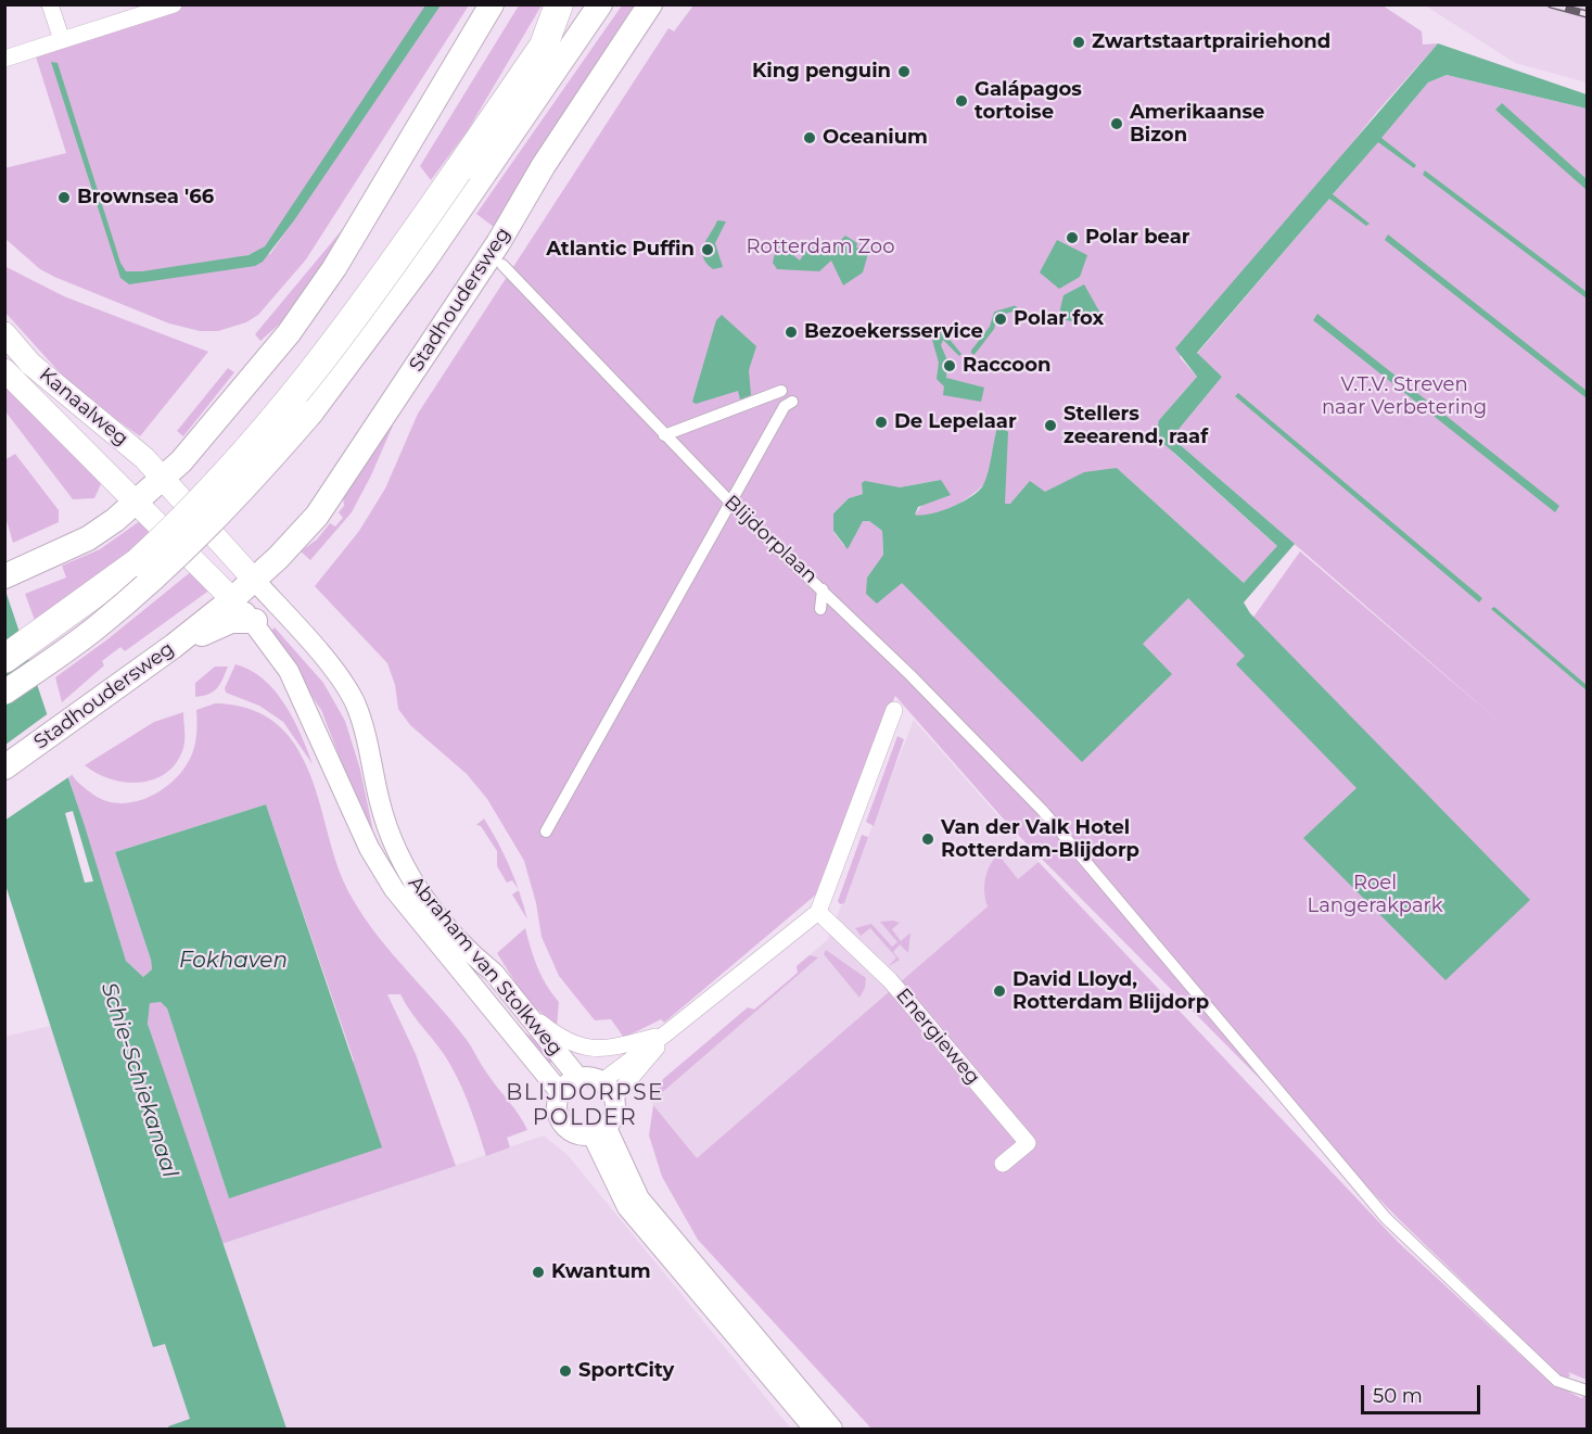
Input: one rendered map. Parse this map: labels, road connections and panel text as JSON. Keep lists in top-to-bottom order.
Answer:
{
  "streets": {
    "main road": ["Stadhoudersweg", "Kanaalweg"],
    "street": ["Blijdorplaan", "Abraham van Stolkweg", "Energieweg"]
  },
  "crossings": [
    ["Stadhoudersweg", "Abraham van Stolkweg"]
  ],
  "districts": ["BLIJDORPSE POLDER"],
  "water": ["Fokhaven", "Schie-Schiekanaal"],
  "parks": ["Rotterdam Zoo", "V.T.V. Streven naar Verbetering", "Roel Langerakpark"],
  "places": [
    "Zwartstaartprairiehond",
    "King penguin",
    "Galápagos tortoise",
    "Amerikaanse Bizon",
    "Oceanium",
    "Brownsea '66",
    "Polar bear",
    "Atlantic Puffin",
    "Polar fox",
    "Bezoekersservice",
    "Raccoon",
    "De Lepelaar",
    "Stellers zeearend, raaf",
    "Van der Valk Hotel Rotterdam-Blijdorp",
    "David Lloyd, Rotterdam Blijdorp",
    "Kwantum",
    "SportCity"
  ],
  "scale_bar": "50 m"
}
